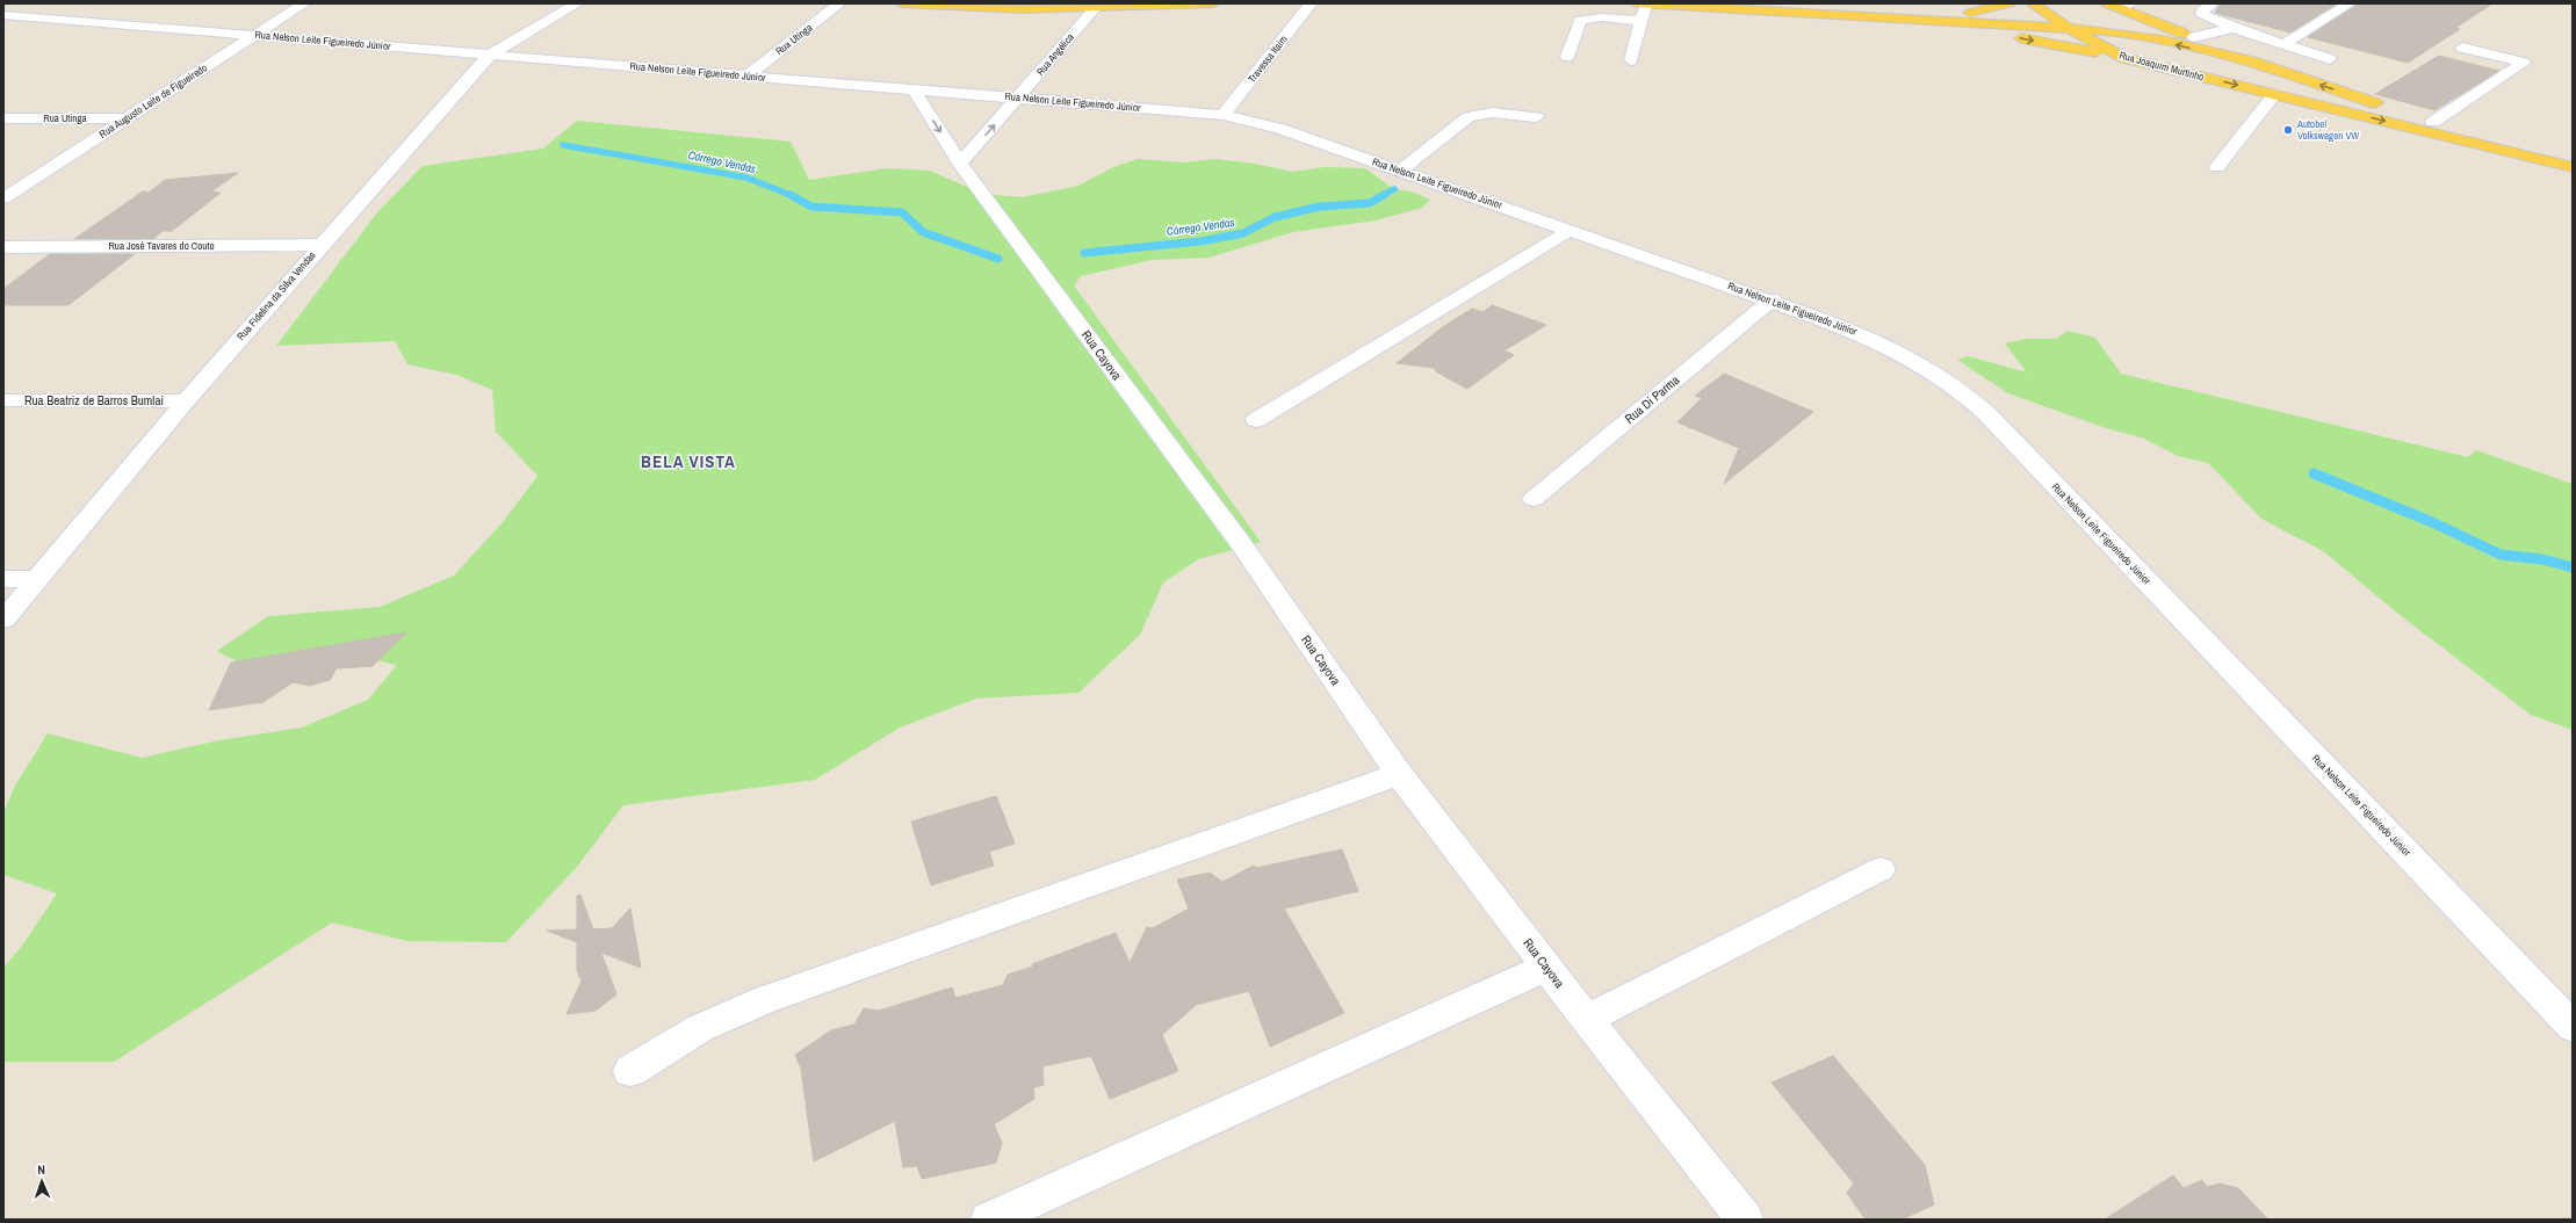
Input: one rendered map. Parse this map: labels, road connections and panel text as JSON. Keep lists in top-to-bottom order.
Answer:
{
  "streets": {
    "main road": ["Rua Joaquim Murtinho"],
    "street": [
      "Rua Utinga",
      "Rua Nelson Leite Figueiredo Júnior",
      "Rua Angélica",
      "Travessa Itaim",
      "Rua Augusto Leite de Figueiredo",
      "Rua José Tavares do Couto",
      "Rua Fidelina da Silva Vendas",
      "Rua Cayova",
      "Rua Di Parma",
      "Rua Beatriz de Barros Bumlai"
    ]
  },
  "crossings": [
    ["Rua Utinga", "Rua Nelson Leite Figueiredo Júnior"],
    ["Rua Utinga", "Rua Augusto Leite de Figueiredo"],
    ["Rua Nelson Leite Figueiredo Júnior", "Rua Angélica"],
    ["Rua Nelson Leite Figueiredo Júnior", "Travessa Itaim"],
    ["Rua Nelson Leite Figueiredo Júnior", "Rua Augusto Leite de Figueiredo"],
    ["Rua Nelson Leite Figueiredo Júnior", "Rua Fidelina da Silva Vendas"],
    ["Rua Nelson Leite Figueiredo Júnior", "Rua Cayova"],
    ["Rua Nelson Leite Figueiredo Júnior", "Rua Di Parma"],
    ["Rua Angélica", "Rua Cayova"],
    ["Rua José Tavares do Couto", "Rua Fidelina da Silva Vendas"],
    ["Rua Fidelina da Silva Vendas", "Rua Beatriz de Barros Bumlai"]
  ],
  "one_way": ["Rua Angélica"],
  "districts": ["BELA VISTA"],
  "water": ["Córrego Vendas"],
  "places": ["Autobel Volkswagen VW"],
  "north": "top"
}
